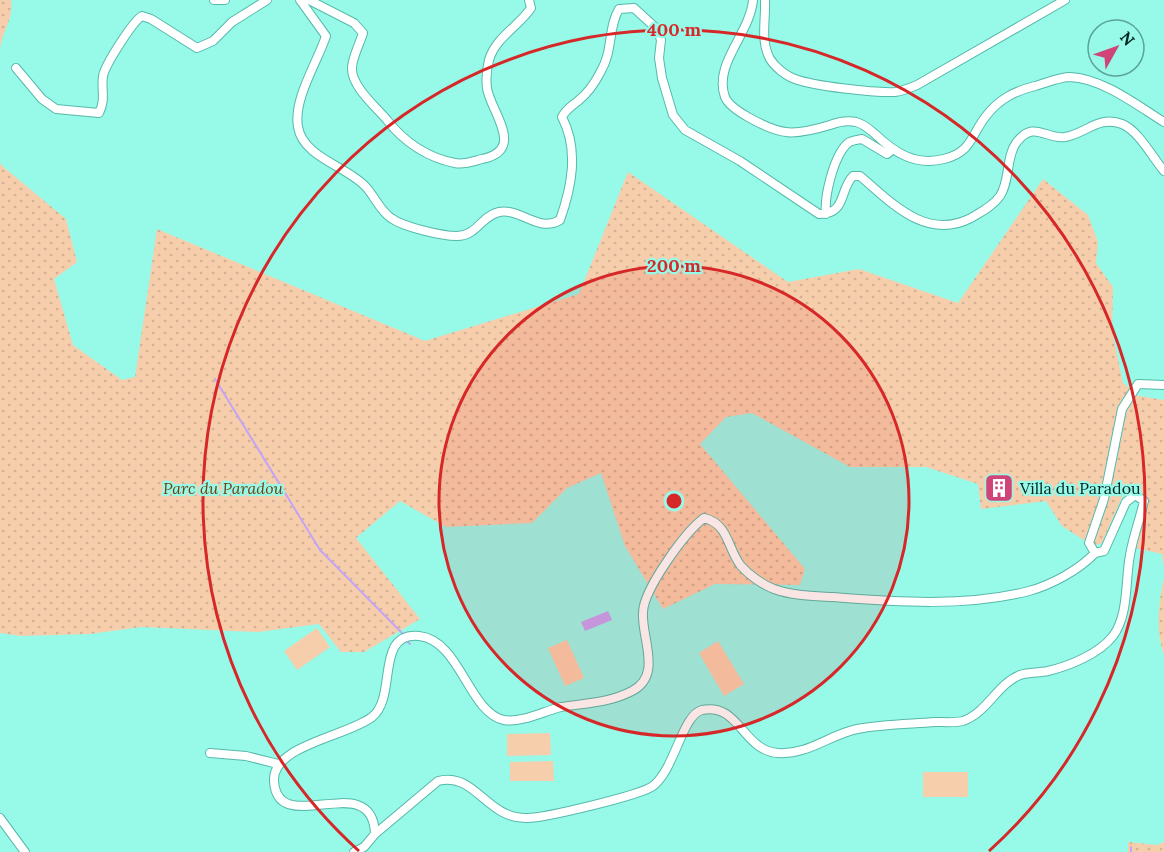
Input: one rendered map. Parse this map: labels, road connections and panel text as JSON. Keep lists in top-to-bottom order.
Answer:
{
  "parks": ["Parc du Paradou"],
  "places": {
    "building": ["Villa du Paradou"]
  },
  "north": "top right",
  "rings": ["400 m", "200 m"]
}
